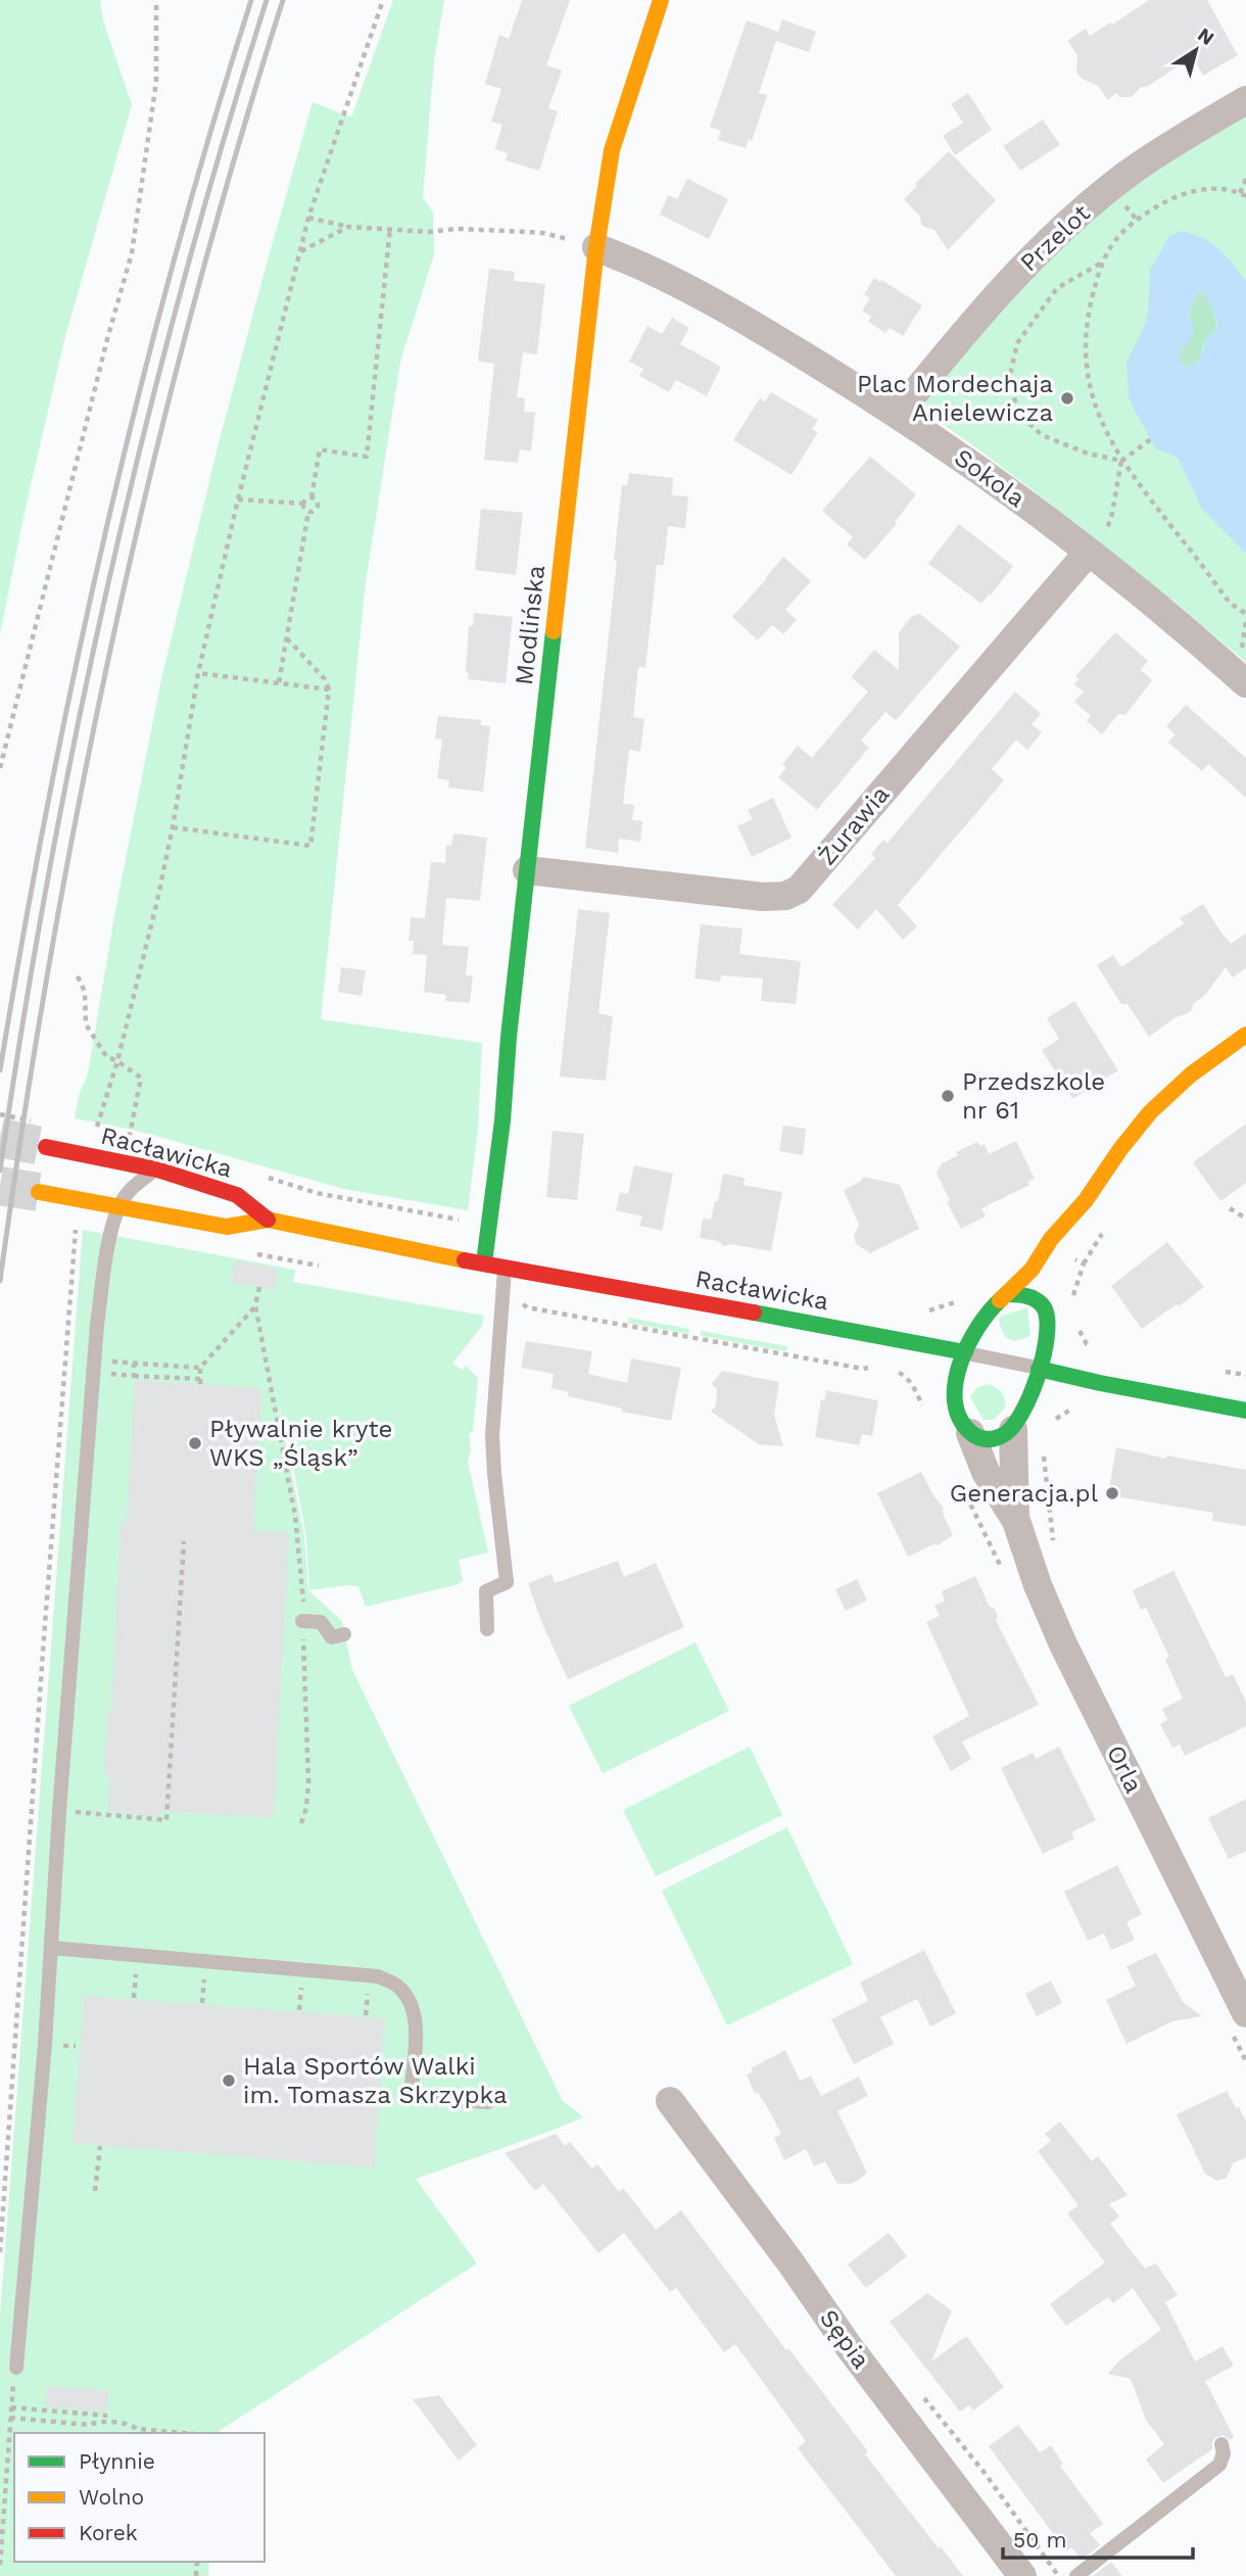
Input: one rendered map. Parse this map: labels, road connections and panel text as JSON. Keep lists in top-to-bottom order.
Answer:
{
  "streets": {
    "street": [
      "Przelot",
      "Sokola",
      "Modlińska",
      "Żurawia",
      "Racławicka",
      "Orla",
      "Sępia"
    ]
  },
  "crossings": [
    ["Przelot", "Sokola"],
    ["Sokola", "Modlińska"],
    ["Sokola", "Żurawia"],
    ["Modlińska", "Żurawia"],
    ["Modlińska", "Racławicka"],
    ["Racławicka", "Orla"]
  ],
  "places": [
    "Plac Mordechaja Anielewicza",
    "Przedszkole nr 61",
    "Pływalnie kryte WKS „Śląsk”",
    "Generacja.pl",
    "Hala Sportów Walki im. Tomasza Skrzypka"
  ],
  "legend": ["Płynnie", "Wolno", "Korek"],
  "scale_bar": "50 m",
  "north": "top right"
}
